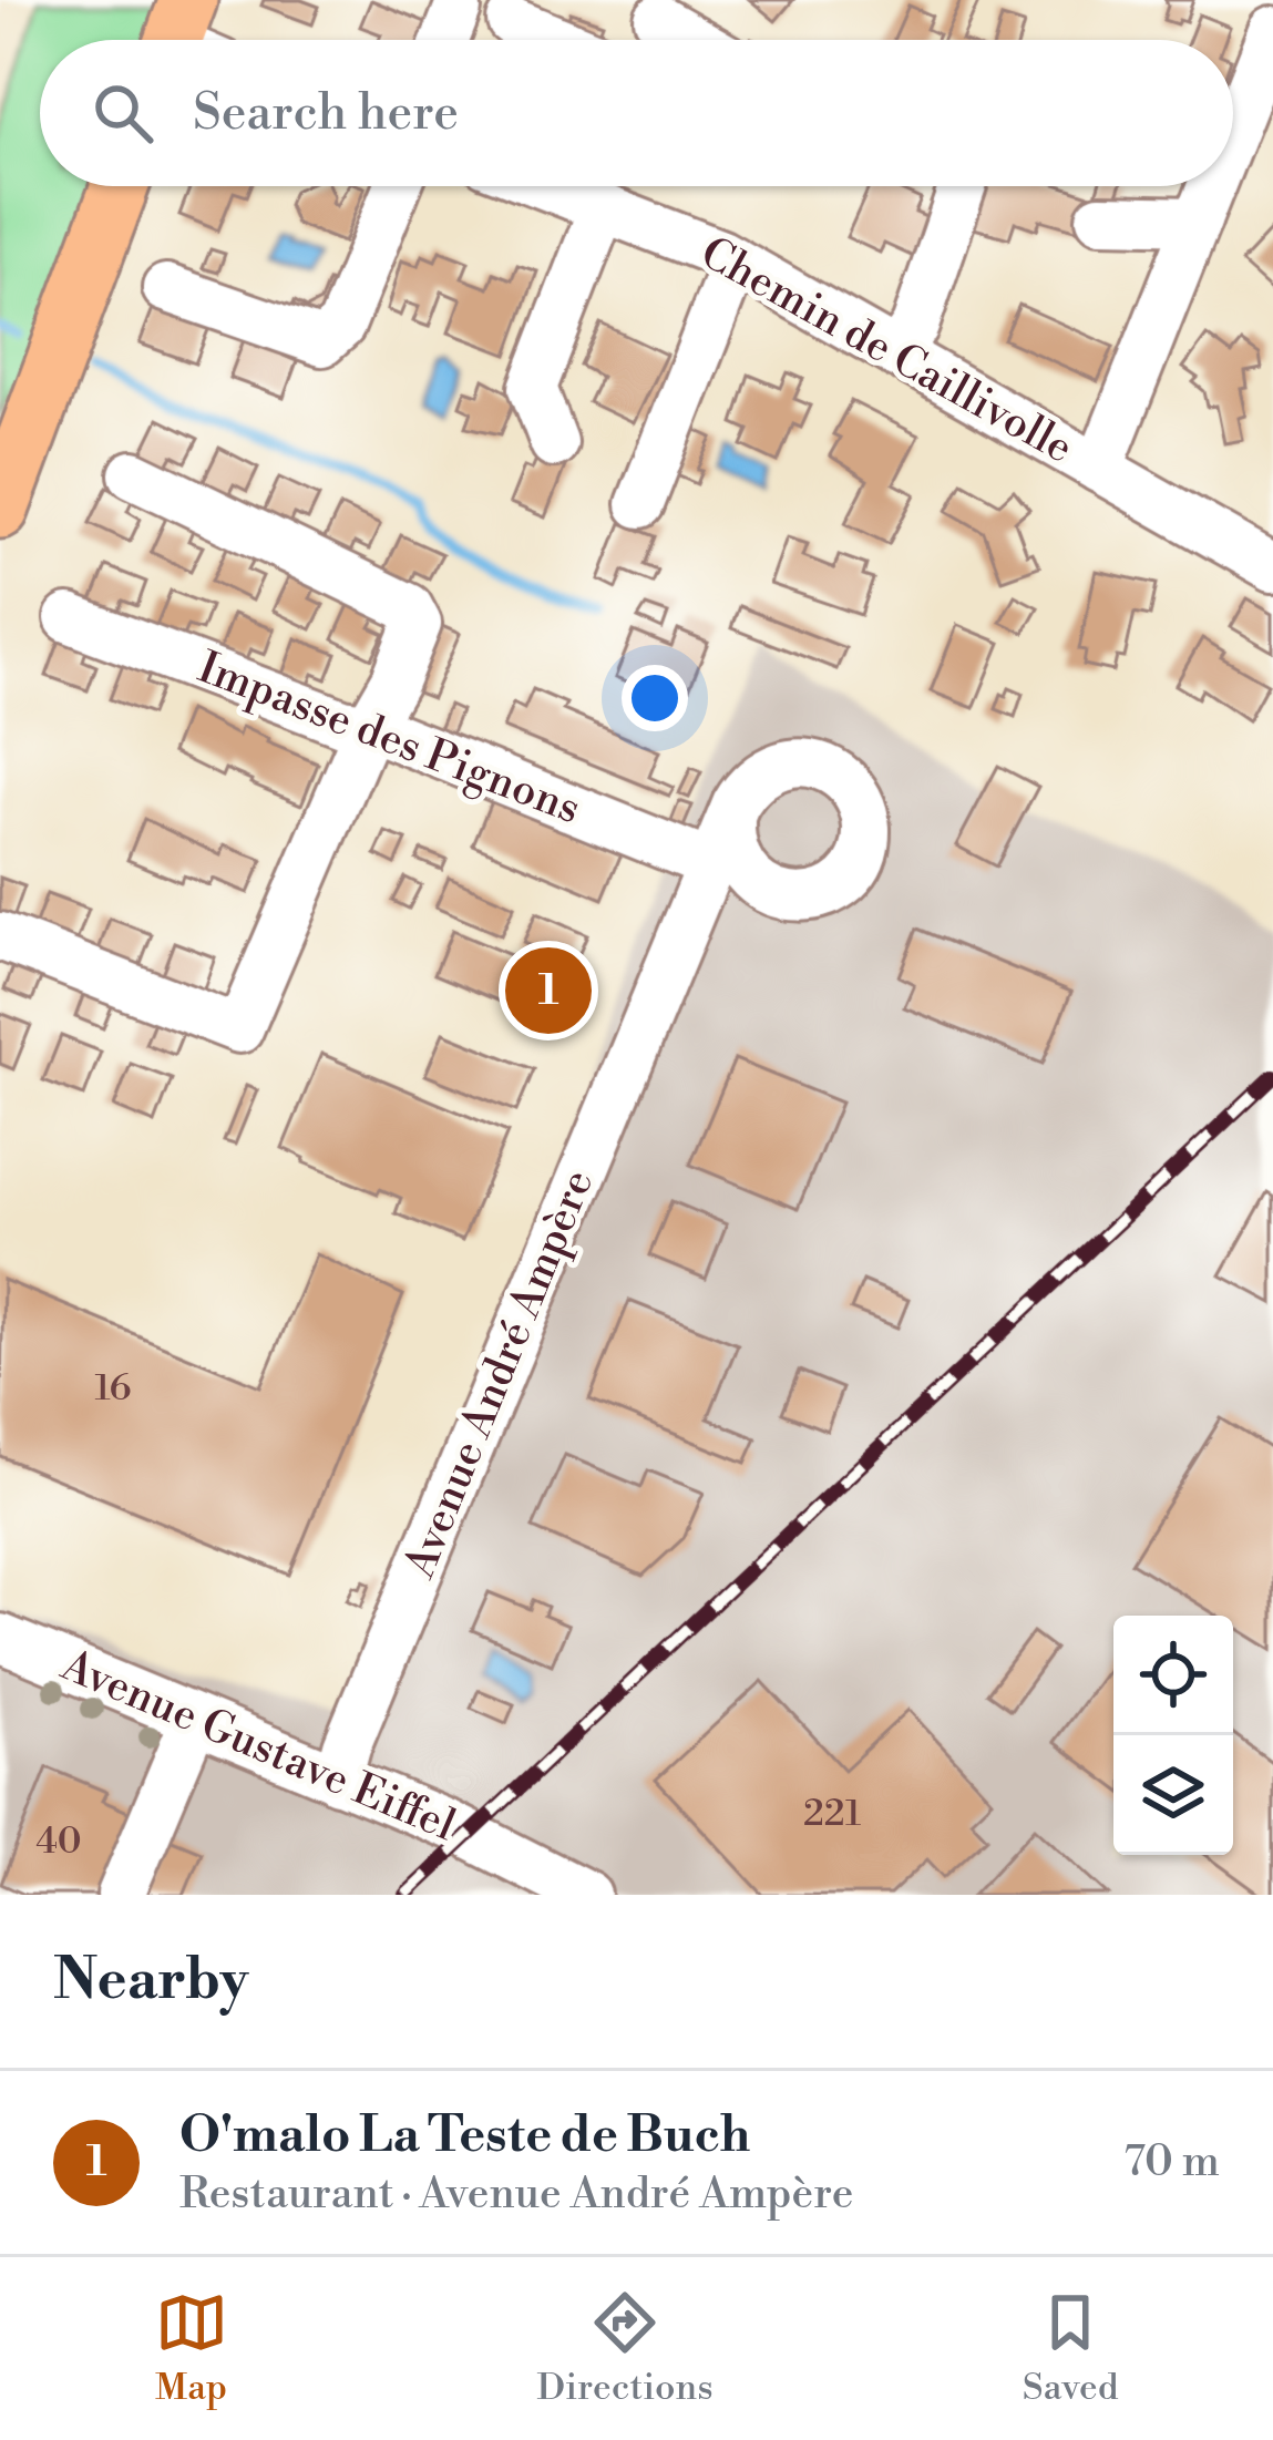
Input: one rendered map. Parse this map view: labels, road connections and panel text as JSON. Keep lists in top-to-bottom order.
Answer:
{
  "streets": {
    "street": [
      "Chemin de Caillivolle",
      "Impasse des Pignons",
      "Avenue André Ampère",
      "Avenue Gustave Eiffel"
    ]
  },
  "crossings": [
    ["Impasse des Pignons", "Avenue André Ampère"],
    ["Avenue André Ampère", "Avenue Gustave Eiffel"]
  ],
  "house_numbers": ["16", "221", "40"],
  "page": {
    "search": "Search here",
    "pins": "1",
    "heading": "Nearby",
    "list": [
      {
        "mark": "1",
        "name": "O'malo La Teste de Buch",
        "note": "Restaurant · Avenue André Ampère",
        "value": "70 m"
      }
    ],
    "nav": ["Map", "Directions", "Saved"]
  }
}
